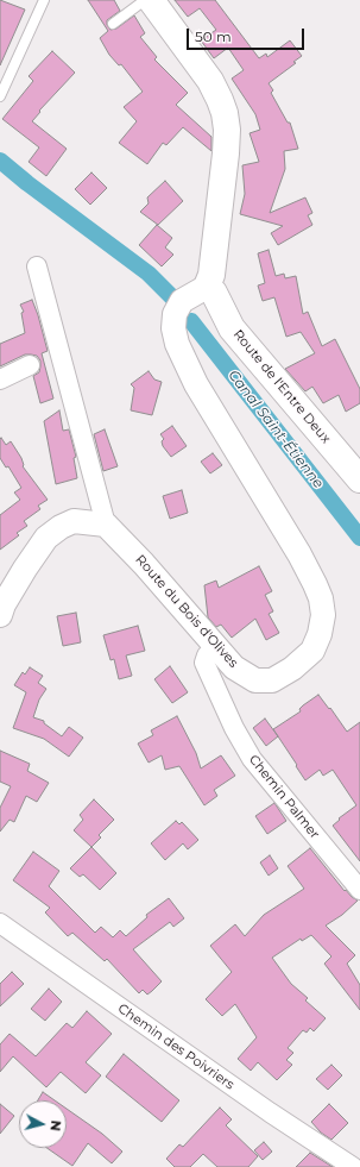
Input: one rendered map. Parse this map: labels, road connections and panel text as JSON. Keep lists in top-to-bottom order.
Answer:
{
  "streets": {
    "main road": ["Route de l'Entre Deux"],
    "street": ["Route du Bois d'Olives", "Chemin Palmer", "Chemin des Poivriers"]
  },
  "crossings": [
    ["Route de l'Entre Deux", "Route du Bois d'Olives"],
    ["Route du Bois d'Olives", "Chemin Palmer"]
  ],
  "water": ["Canal Saint-Étienne"],
  "scale_bar": "50 m",
  "north": "right"
}
